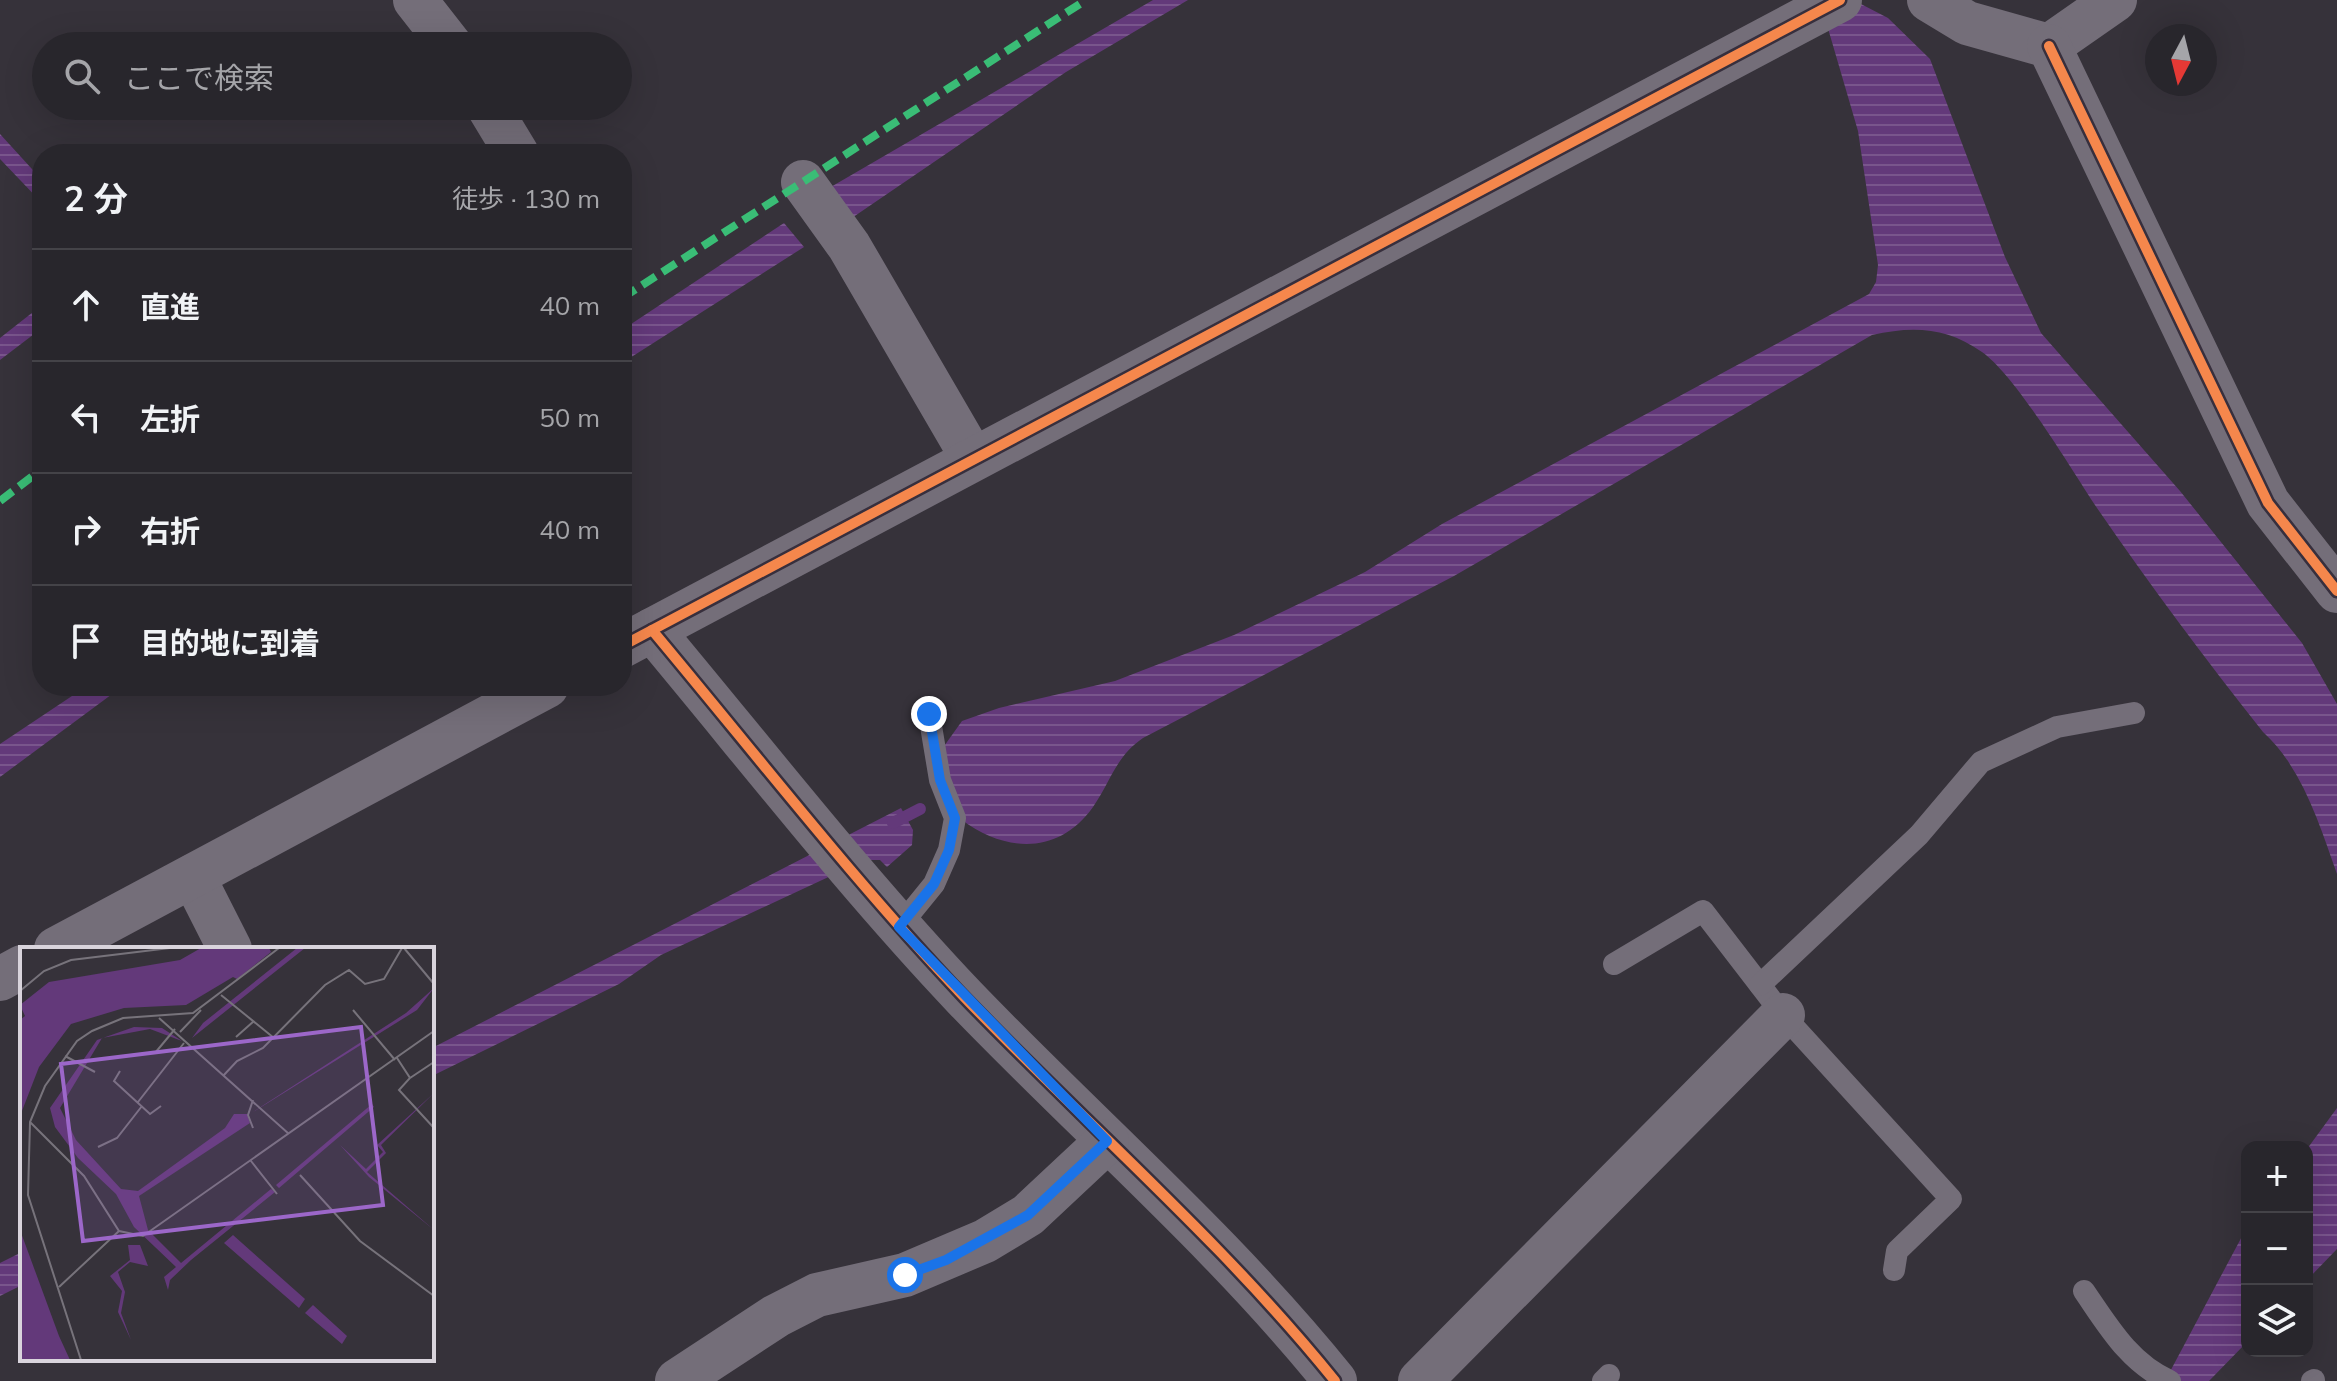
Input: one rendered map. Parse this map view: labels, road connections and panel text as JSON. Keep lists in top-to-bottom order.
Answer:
{
  "north": "bottom",
  "page": {
    "search": "ここで検索",
    "heading": ["2 分", "徒歩 · 130 m"],
    "list": [
      ["直進", "40 m"],
      ["左折", "50 m"],
      ["右折", "40 m"],
      "目的地に到着"
    ],
    "map_buttons": ["+", "−"]
  }
}
